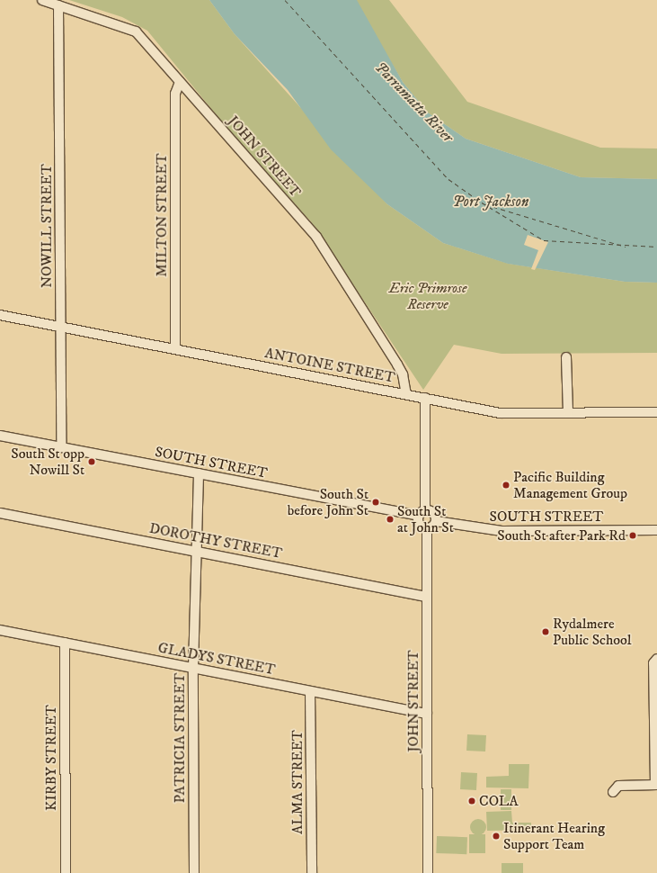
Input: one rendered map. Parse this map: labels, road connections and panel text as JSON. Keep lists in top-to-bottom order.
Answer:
{
  "streets": {
    "street": [
      "JOHN STREET",
      "MILTON STREET",
      "NOWILL STREET",
      "ANTOINE STREET",
      "SOUTH STREET",
      "DOROTHY STREET",
      "GLADYS STREET",
      "PATRICIA STREET",
      "KIRBY STREET",
      "ALMA STREET"
    ]
  },
  "crossings": [
    ["JOHN STREET", "MILTON STREET"],
    ["JOHN STREET", "NOWILL STREET"],
    ["JOHN STREET", "ANTOINE STREET"],
    ["JOHN STREET", "DOROTHY STREET"],
    ["JOHN STREET", "GLADYS STREET"],
    ["MILTON STREET", "ANTOINE STREET"],
    ["NOWILL STREET", "ANTOINE STREET"],
    ["NOWILL STREET", "SOUTH STREET"],
    ["SOUTH STREET", "PATRICIA STREET"],
    ["DOROTHY STREET", "PATRICIA STREET"],
    ["GLADYS STREET", "PATRICIA STREET"],
    ["GLADYS STREET", "KIRBY STREET"],
    ["GLADYS STREET", "ALMA STREET"]
  ],
  "water": ["Parramatta River", "Port Jackson"],
  "parks": ["Eric Primrose Reserve"],
  "places": [
    "South St opp Nowill St",
    "Pacific Building Management Group",
    "South St before John St",
    "South St at John St",
    "South St after Park Rd",
    "Rydalmere Public School",
    "COLA",
    "Itinerant Hearing Support Team"
  ]
}
